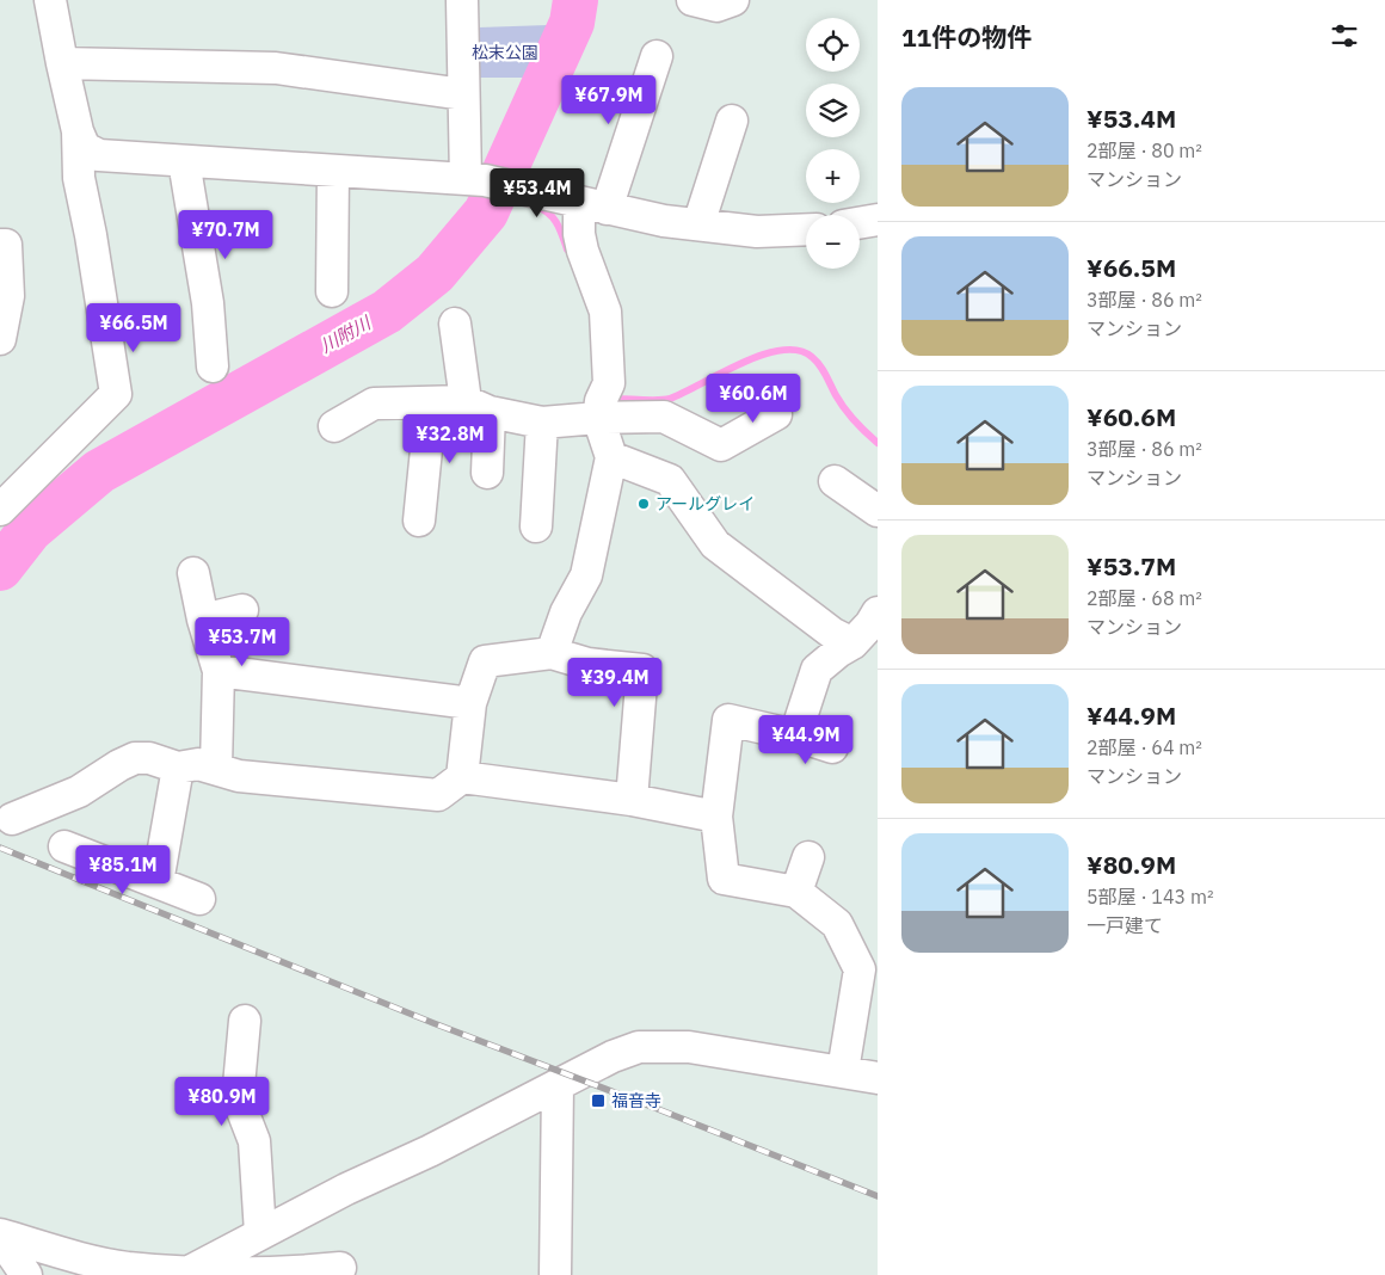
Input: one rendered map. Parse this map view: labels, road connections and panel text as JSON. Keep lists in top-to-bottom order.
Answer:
{
  "water": ["川附川"],
  "parks": ["松末公園"],
  "places": {
    "other": ["アールグレイ"],
    "transit": ["福音寺"]
  },
  "page": {
    "heading": "11件の物件",
    "map_buttons": ["+", "−"],
    "list": [
      {
        "name": "¥53.4M",
        "note": "2部屋 · 80 m² · マンション"
      },
      {
        "name": "¥66.5M",
        "note": "3部屋 · 86 m² · マンション"
      },
      {
        "name": "¥60.6M",
        "note": "3部屋 · 86 m² · マンション"
      },
      {
        "name": "¥53.7M",
        "note": "2部屋 · 68 m² · マンション"
      },
      {
        "name": "¥44.9M",
        "note": "2部屋 · 64 m² · マンション"
      },
      {
        "name": "¥80.9M",
        "note": "5部屋 · 143 m² · 一戸建て"
      }
    ],
    "price": [
      "¥67.9M",
      "¥53.4M",
      "¥70.7M",
      "¥66.5M",
      "¥60.6M",
      "¥32.8M",
      "¥53.7M",
      "¥39.4M",
      "¥44.9M",
      "¥85.1M",
      "¥80.9M"
    ]
  }
}
